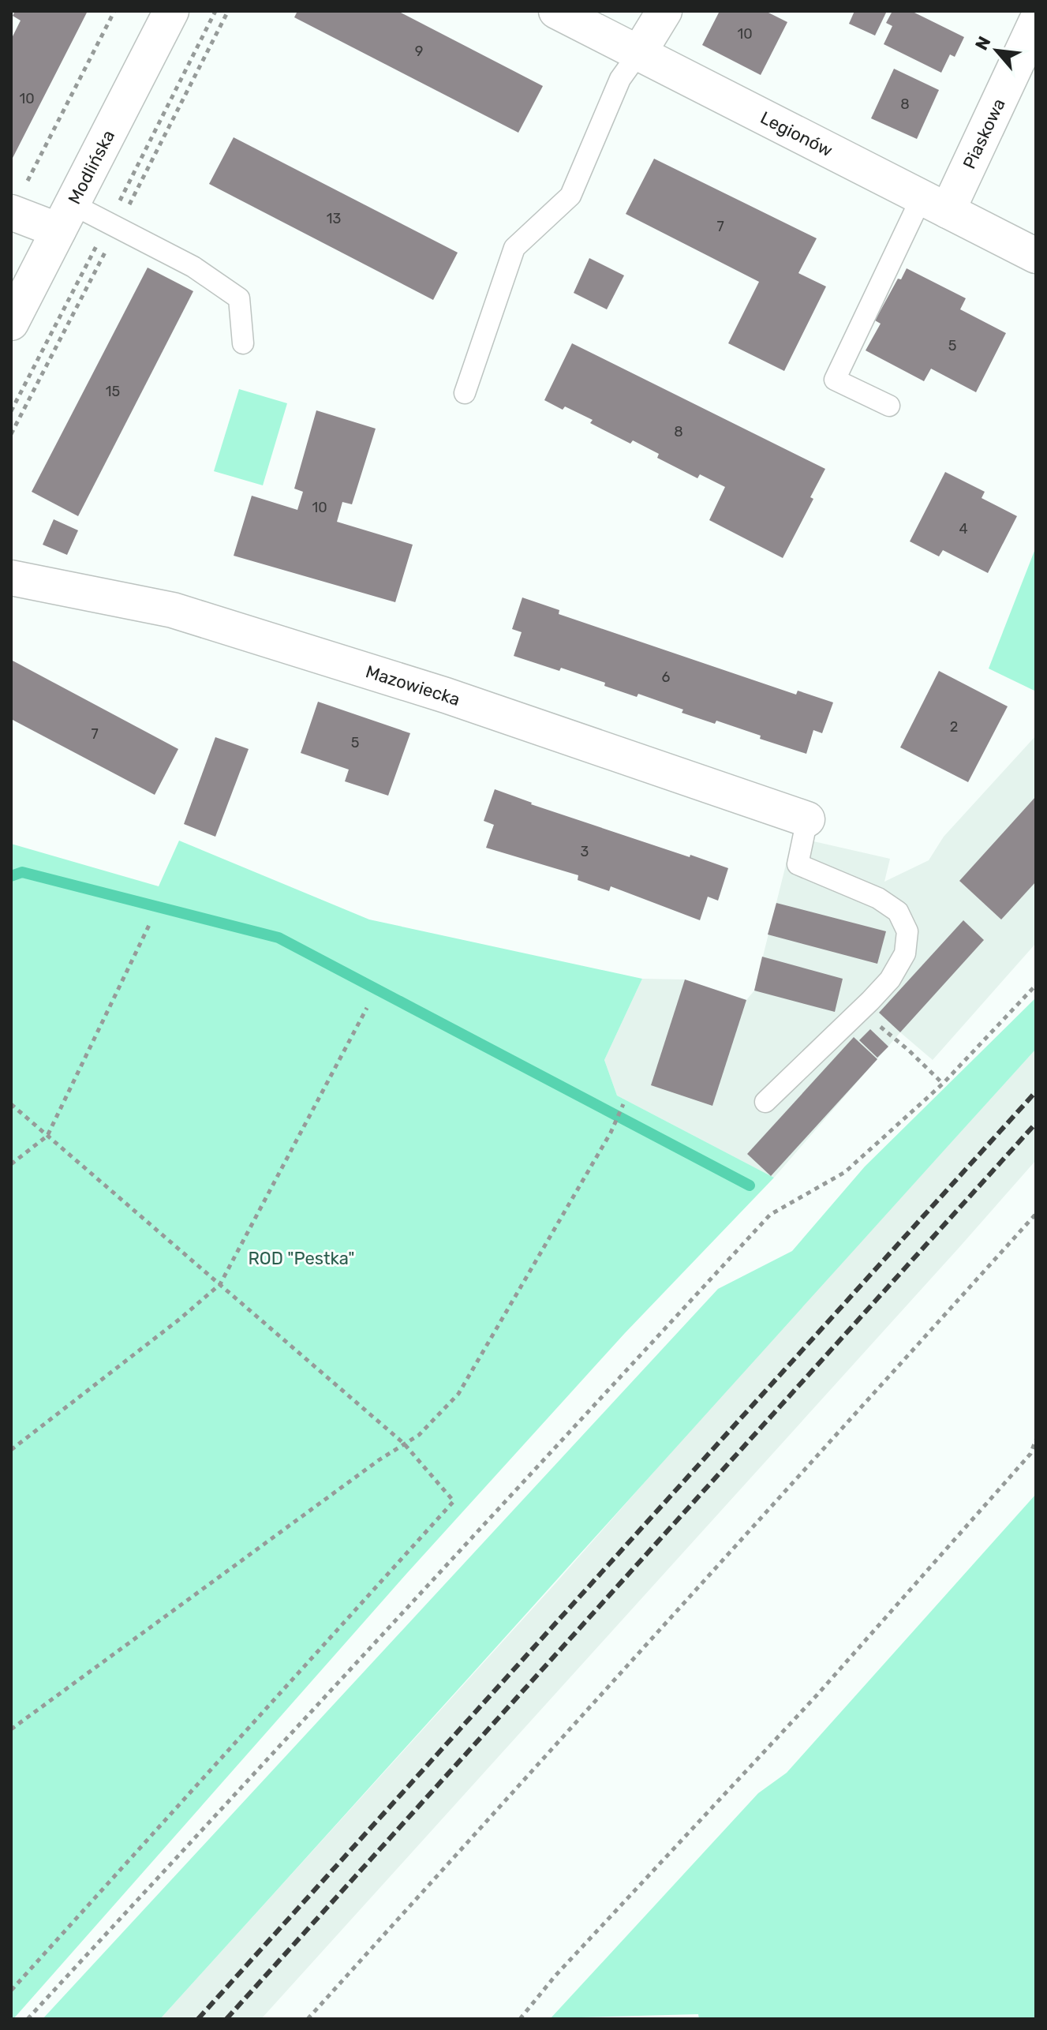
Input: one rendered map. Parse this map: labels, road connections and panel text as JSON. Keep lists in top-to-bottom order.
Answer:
{
  "streets": {
    "street": [
      "Legionów",
      "Piaskowa",
      "Modlińska",
      "Mazowiecka"
    ]
  },
  "crossings": [
    ["Legionów", "Piaskowa"]
  ],
  "parks": ["ROD \"Pestka\""],
  "house_numbers": [
    "10",
    "9",
    "10",
    "8",
    "13",
    "7",
    "5",
    "15",
    "8",
    "10",
    "4",
    "6",
    "2",
    "7",
    "5",
    "3"
  ],
  "north": "top left"
}
